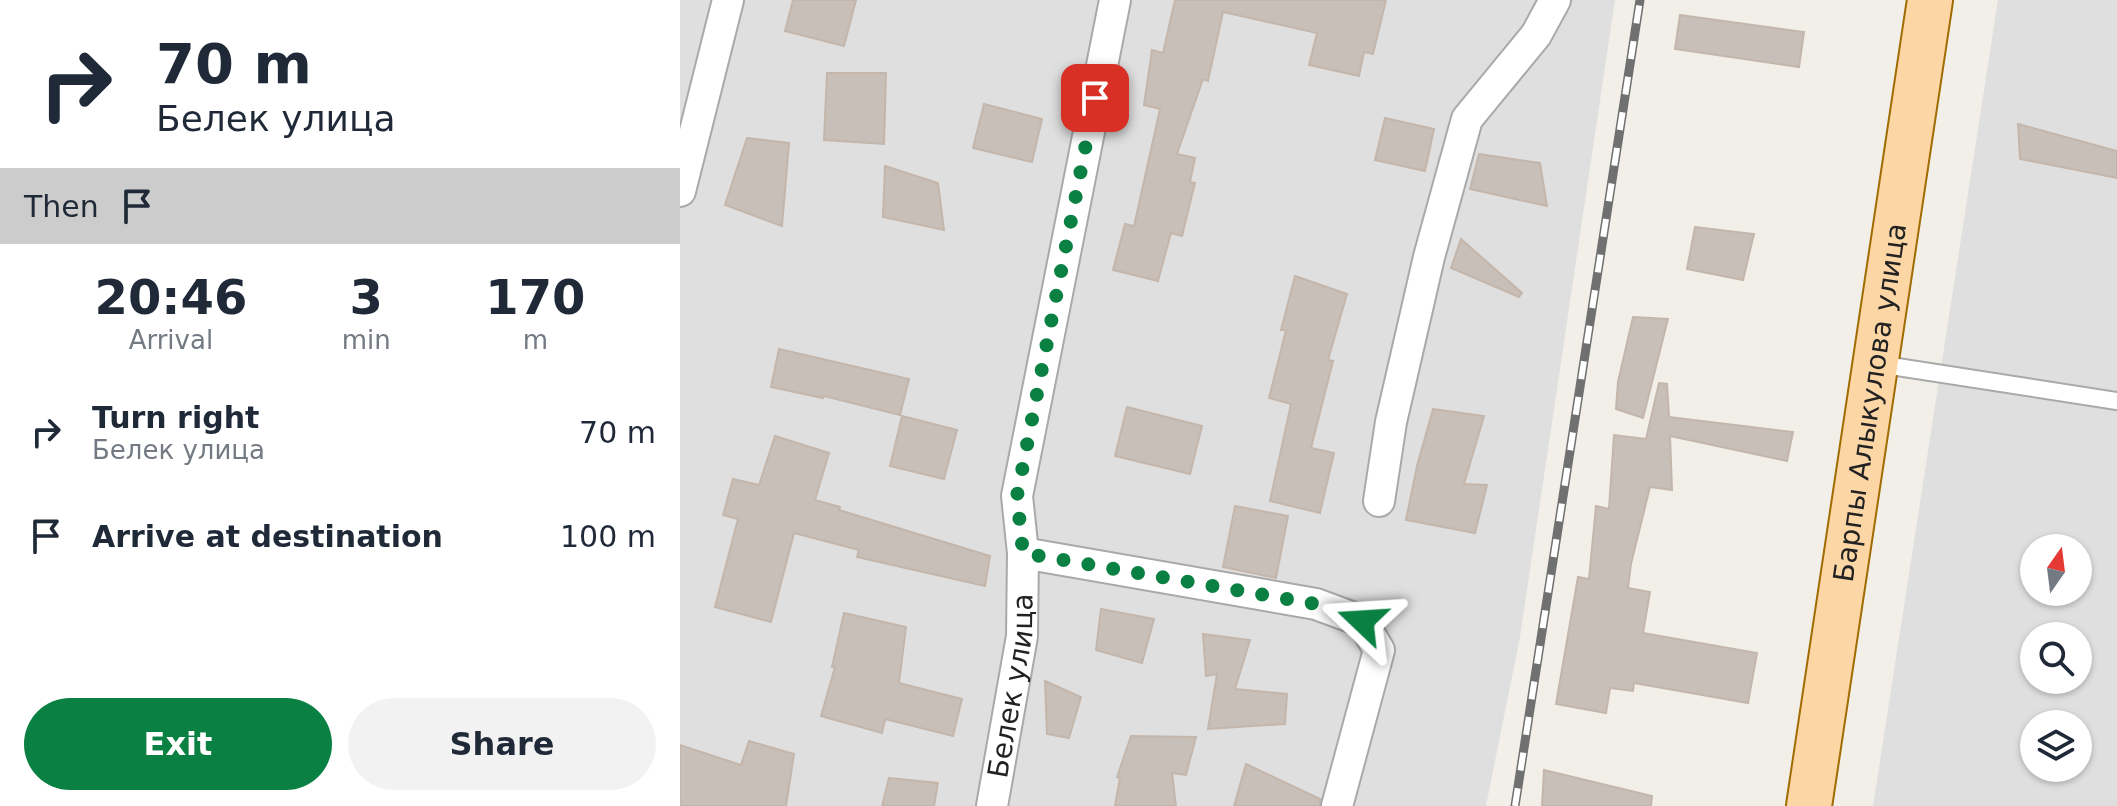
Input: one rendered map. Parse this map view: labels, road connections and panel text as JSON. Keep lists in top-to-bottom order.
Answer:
{
  "streets": {
    "main road": ["Барпы Алыкулова улица"],
    "street": ["Белек улица"]
  },
  "north": "top",
  "page": {
    "turn": ["70 m", "Белек улица"],
    "then": "Then",
    "eta": [
      "20:46",
      "Arrival",
      "3",
      "min",
      "170",
      "m"
    ],
    "list": [
      {
        "name": "Turn right",
        "note": "Белек улица",
        "value": "70 m"
      },
      {
        "name": "Arrive at destination",
        "value": "100 m"
      }
    ],
    "buttons": ["Exit", "Share"]
  }
}
